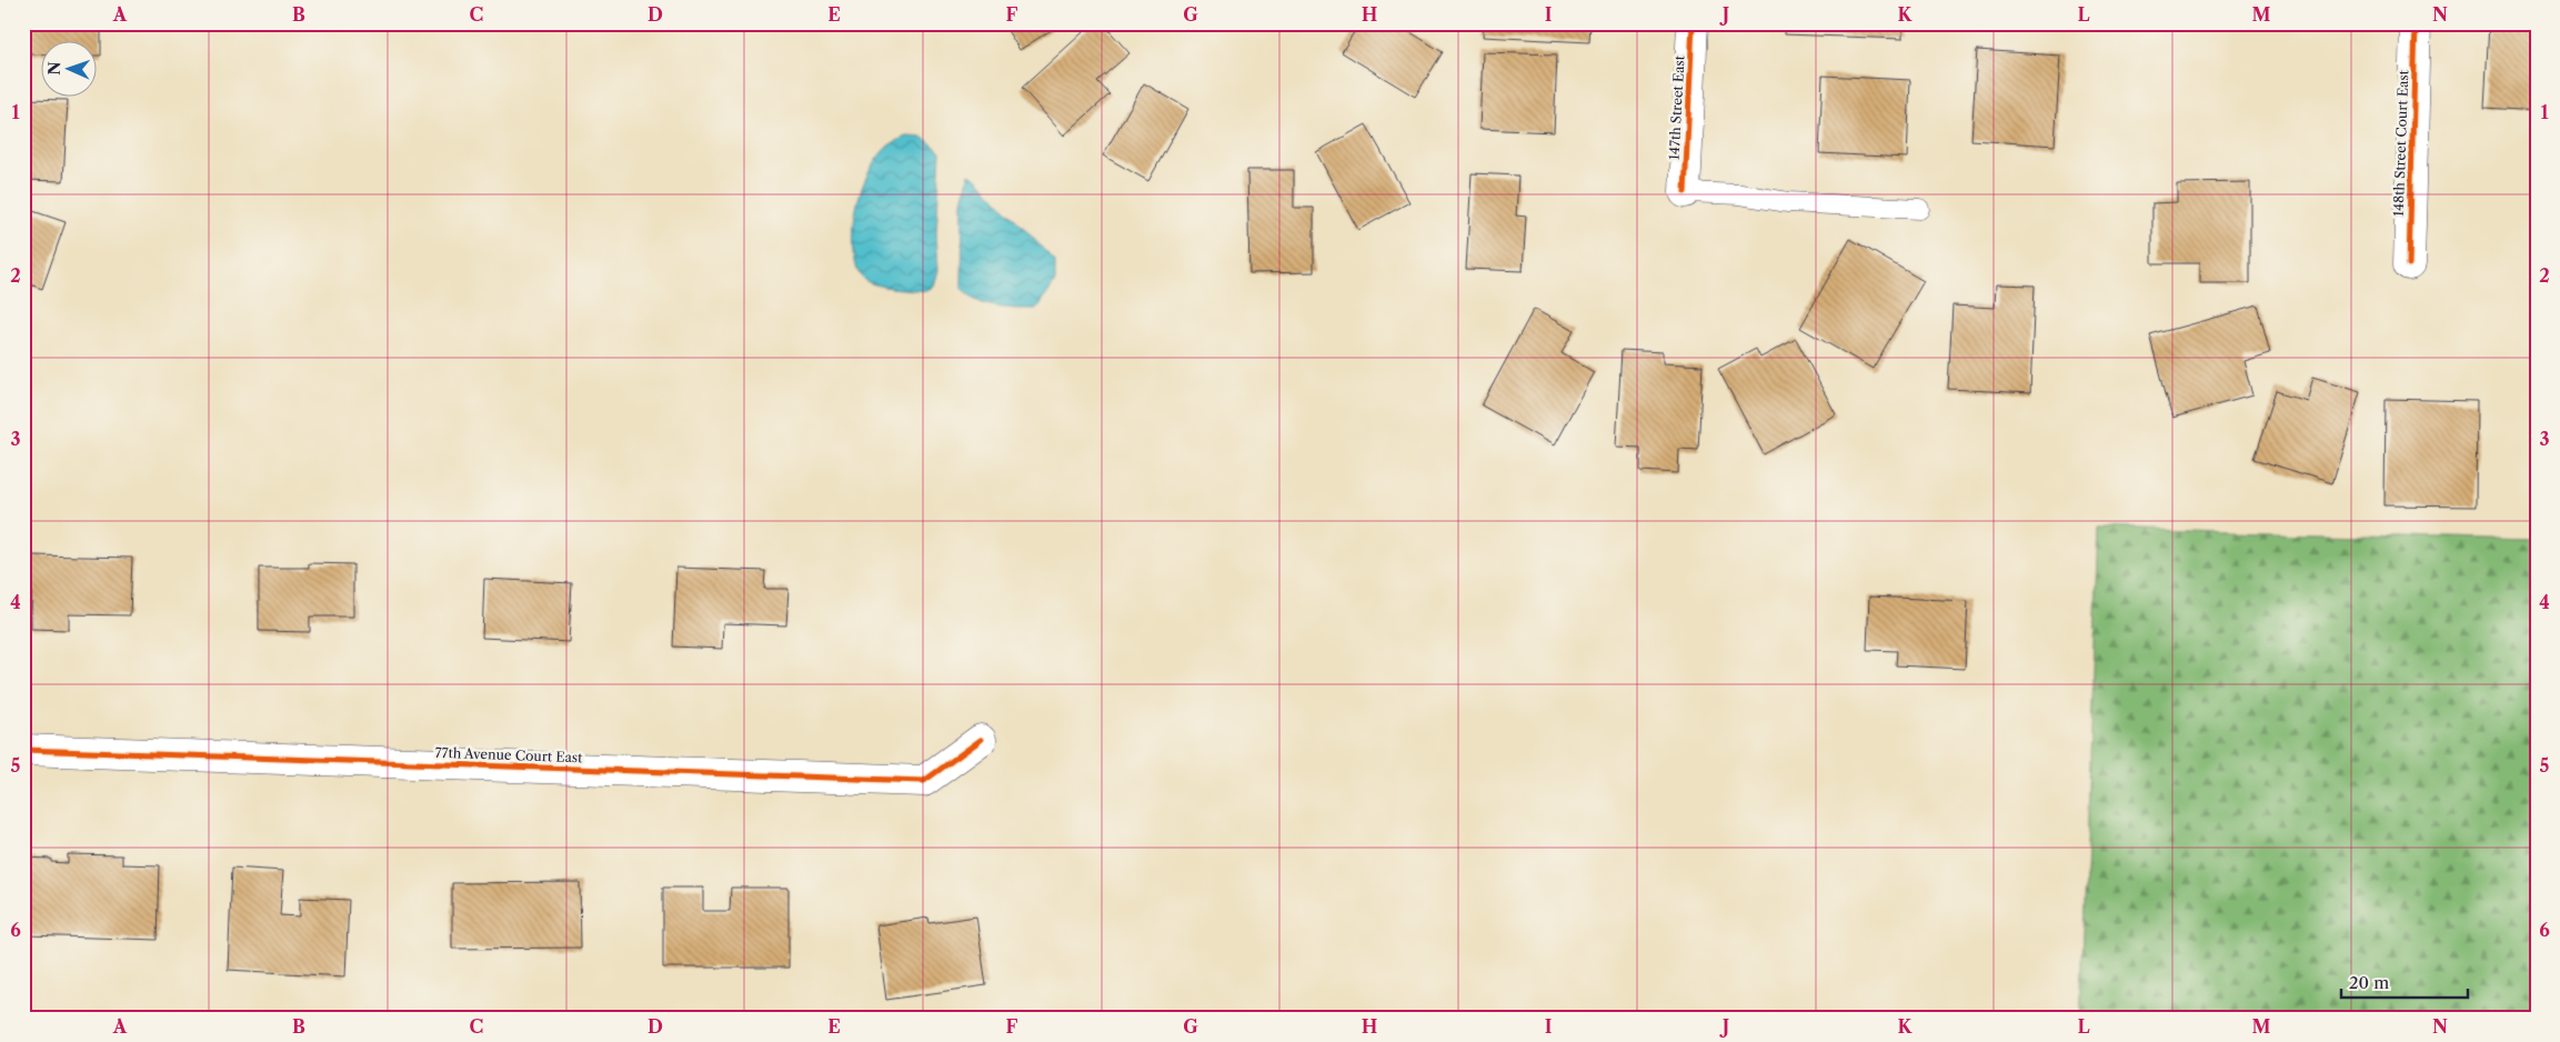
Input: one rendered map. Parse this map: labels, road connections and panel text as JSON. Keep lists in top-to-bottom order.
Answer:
{
  "streets": {
    "street": ["147th Street East", "148th Street Court East", "77th Avenue Court East"]
  },
  "scale_bar": "20 m",
  "north": "left",
  "grid": {
    "columns": [
      "A",
      "B",
      "C",
      "D",
      "E",
      "F",
      "G",
      "H",
      "I",
      "J",
      "K",
      "L",
      "M",
      "N"
    ],
    "rows": [
      "1",
      "2",
      "3",
      "4",
      "5",
      "6"
    ]
  }
}
